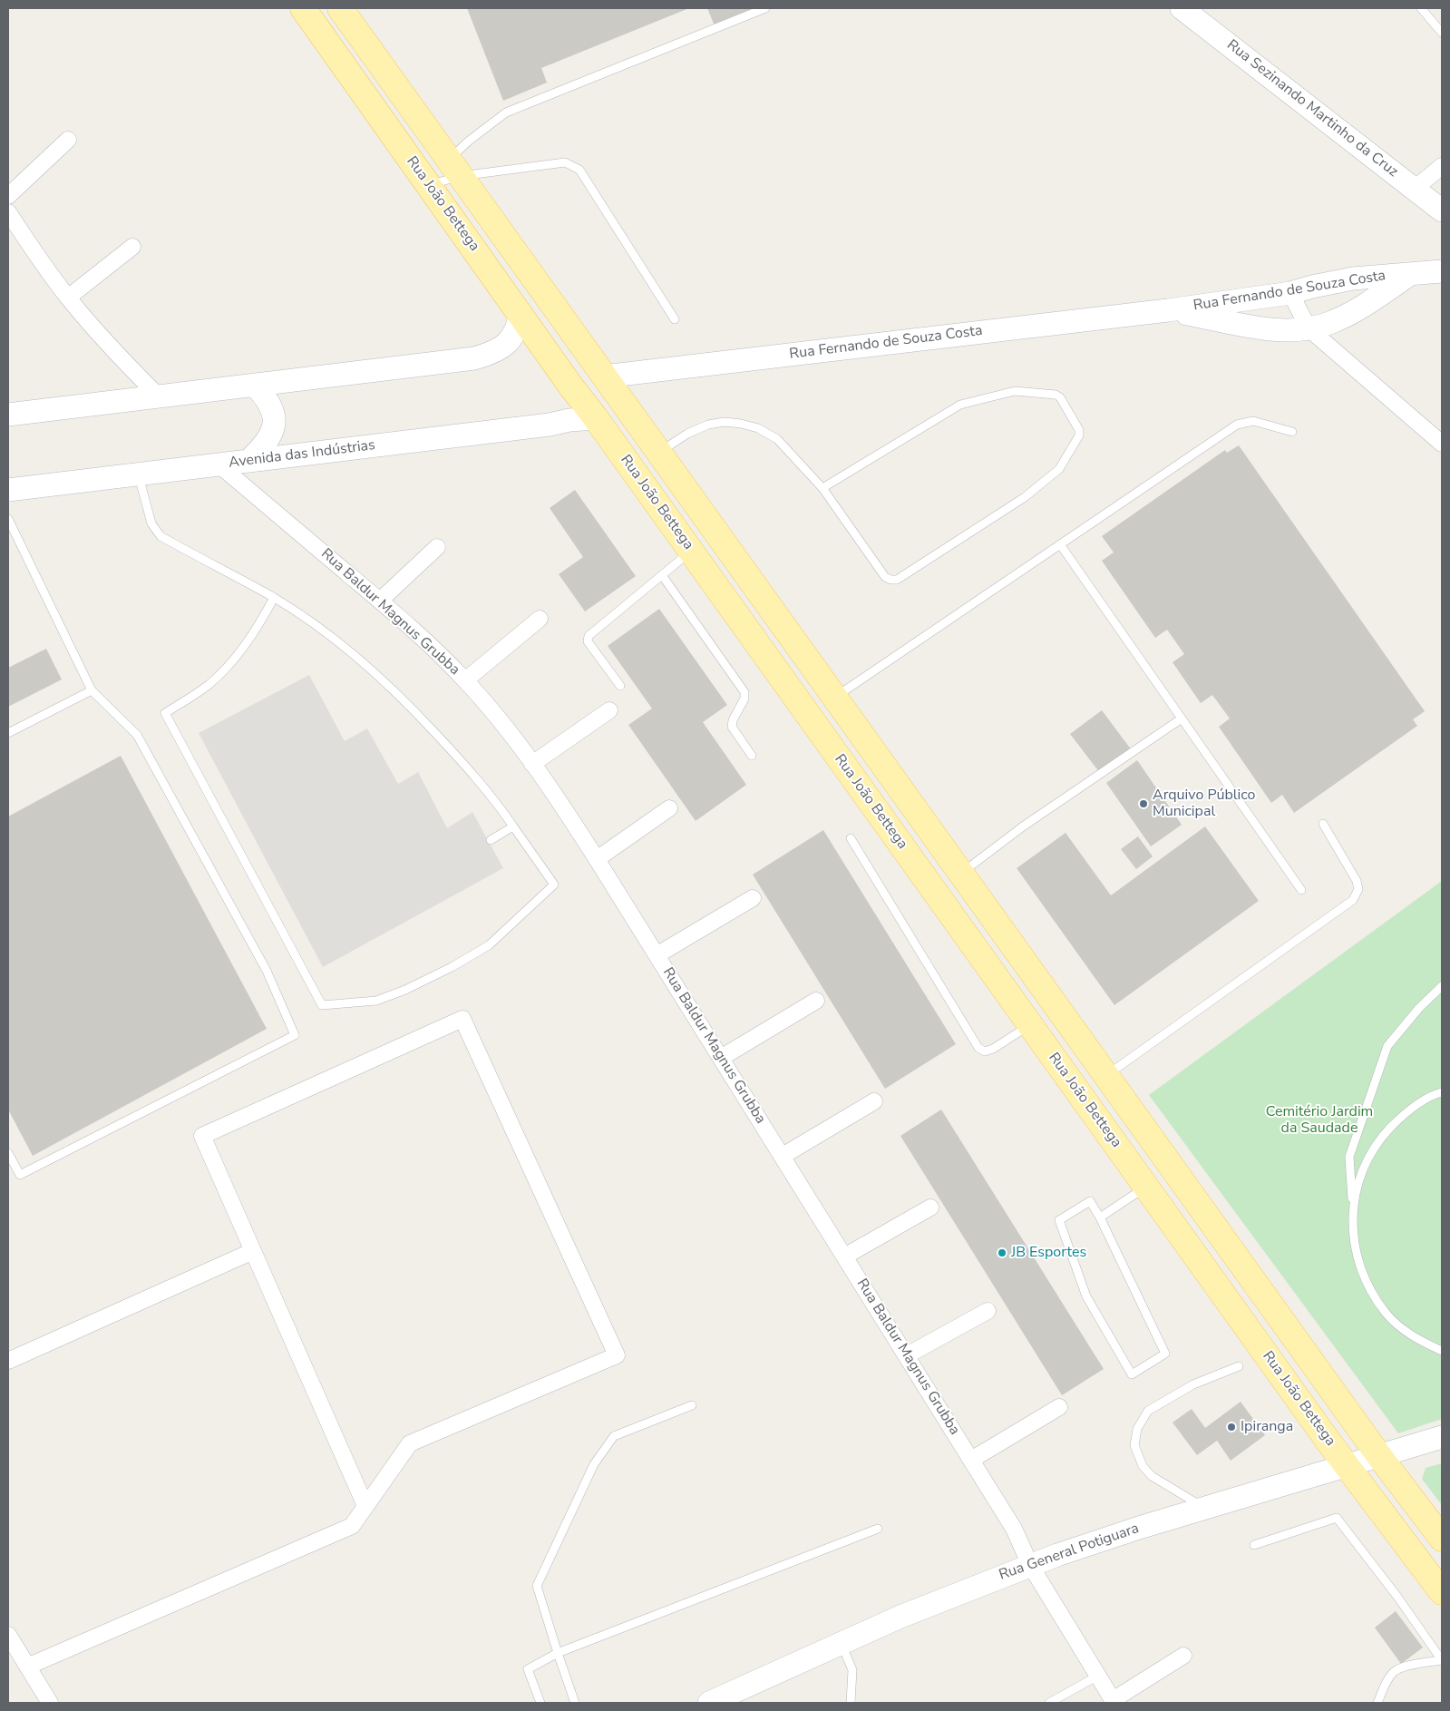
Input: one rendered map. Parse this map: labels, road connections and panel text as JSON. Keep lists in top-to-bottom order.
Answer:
{
  "streets": {
    "main road": [
      "Rua Sezinando Martinho da Cruz",
      "Rua João Bettega",
      "Rua Fernando de Souza Costa",
      "Avenida das Indústrias",
      "Rua General Potiguara"
    ],
    "street": ["Rua Baldur Magnus Grubba"]
  },
  "crossings": [
    ["Rua João Bettega", "Rua Fernando de Souza Costa"],
    ["Rua João Bettega", "Avenida das Indústrias"],
    ["Rua João Bettega", "Rua General Potiguara"],
    ["Avenida das Indústrias", "Rua Baldur Magnus Grubba"],
    ["Rua Baldur Magnus Grubba", "Rua General Potiguara"]
  ],
  "parks": ["Cemitério Jardim da Saudade"],
  "places": ["Arquivo Público Municipal", "JB Esportes", "Ipiranga"]
}
